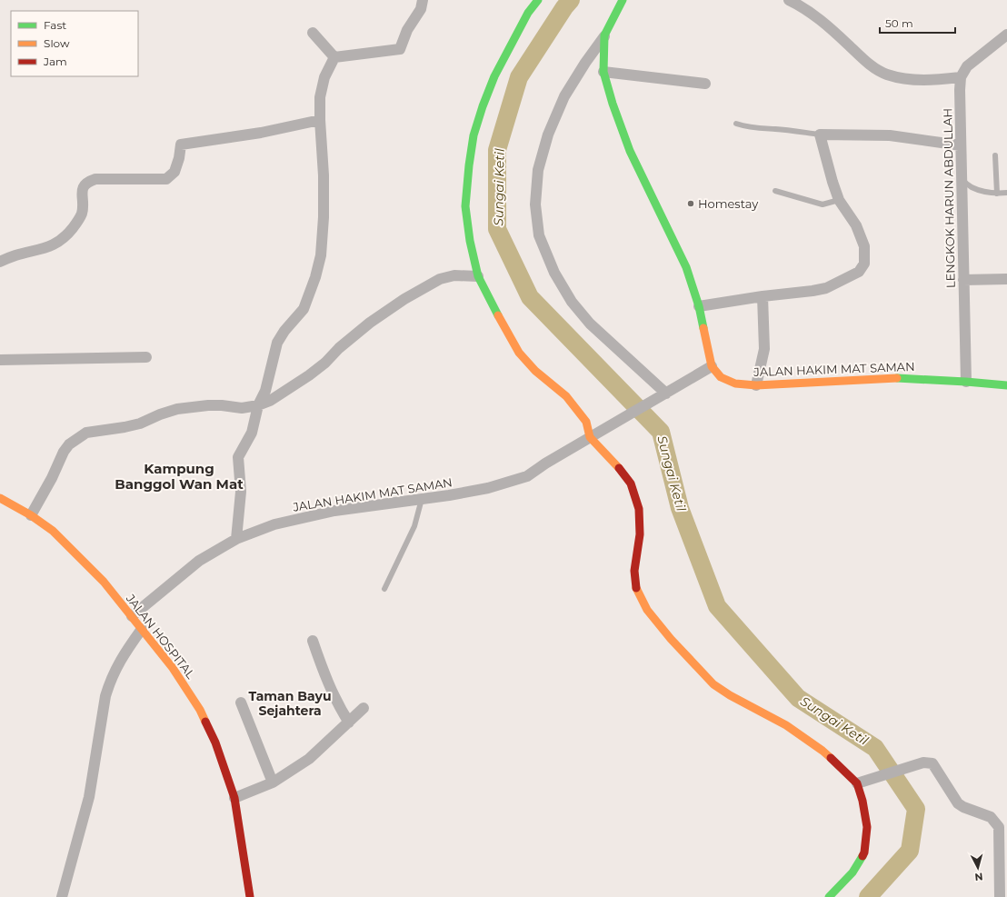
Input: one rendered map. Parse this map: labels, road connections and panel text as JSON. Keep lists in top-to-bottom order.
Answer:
{
  "streets": {
    "street": ["LENGKOK HARUN ABDULLAH", "JALAN HAKIM MAT SAMAN", "JALAN HOSPITAL"]
  },
  "crossings": [
    ["LENGKOK HARUN ABDULLAH", "JALAN HAKIM MAT SAMAN"],
    ["JALAN HAKIM MAT SAMAN", "JALAN HOSPITAL"]
  ],
  "districts": ["Kampung Banggol Wan Mat", "Taman Bayu Sejahtera"],
  "water": ["Sungai Ketil"],
  "places": ["Homestay"],
  "legend": ["Fast", "Slow", "Jam"],
  "scale_bar": "50 m",
  "north": "bottom"
}
